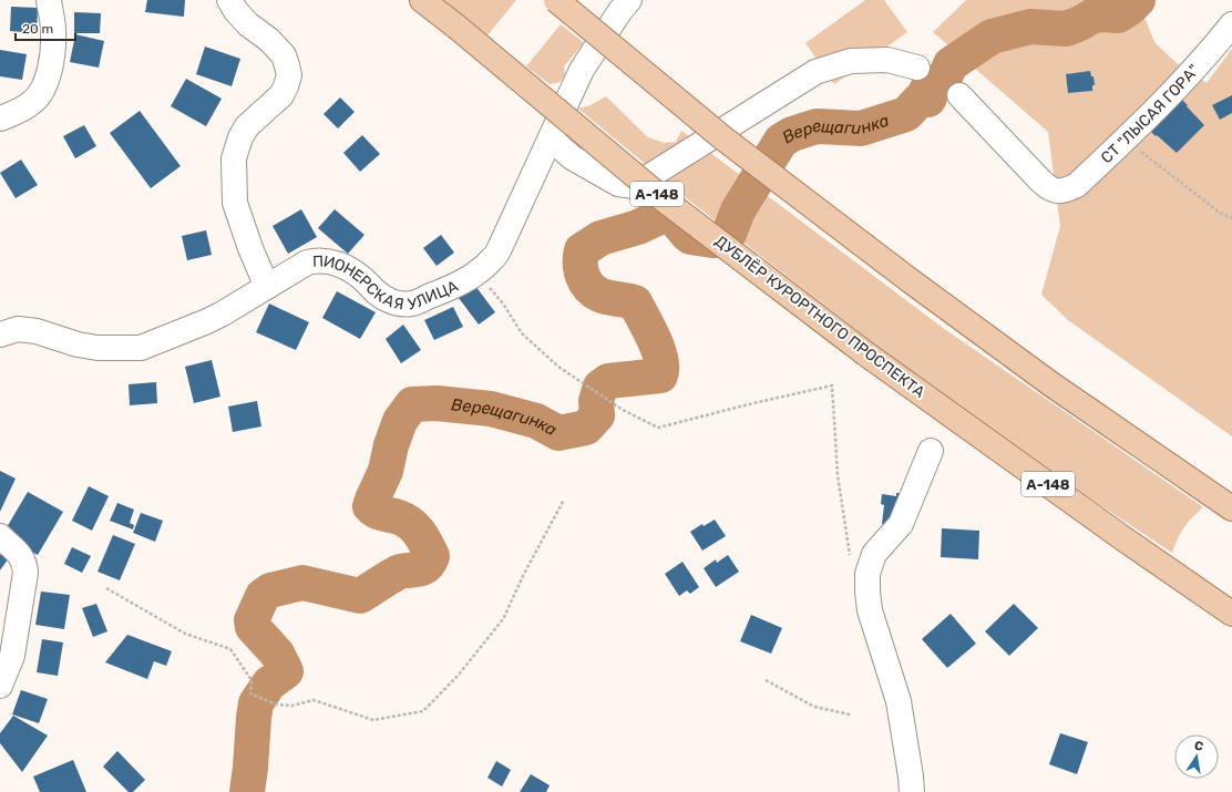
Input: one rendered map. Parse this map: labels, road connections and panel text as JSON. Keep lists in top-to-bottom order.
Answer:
{
  "streets": {
    "main road": ["А-148", "ДУБЛЁР КУРОРТНОГО ПРОСПЕКТА"],
    "street": ["СТ \"ЛЫСАЯ ГОРА\"", "ПИОНЕРСКАЯ УЛИЦА"]
  },
  "water": ["Верещагинка"],
  "scale_bar": "20 m",
  "north": "top"
}
